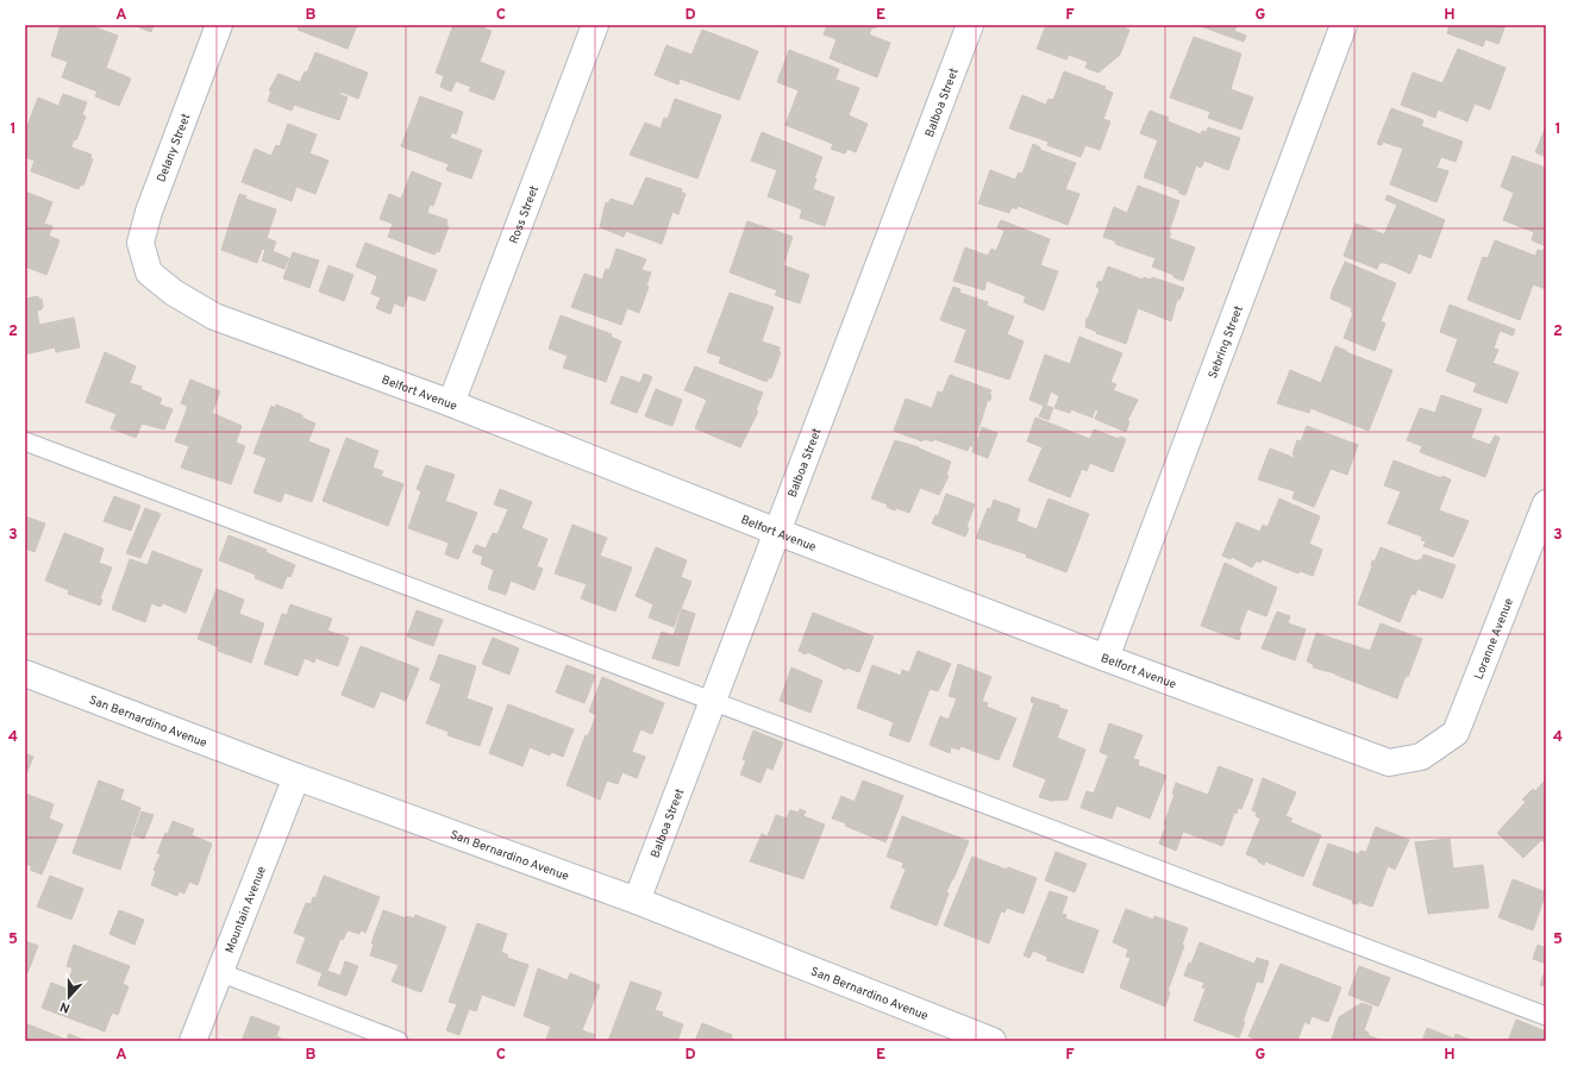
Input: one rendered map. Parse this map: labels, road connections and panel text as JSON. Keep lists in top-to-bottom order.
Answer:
{
  "streets": {
    "street": [
      "Balboa Street",
      "Delany Street",
      "Ross Street",
      "Sebring Street",
      "Belfort Avenue",
      "Loranne Avenue",
      "San Bernardino Avenue",
      "Mountain Avenue"
    ]
  },
  "crossings": [
    ["Balboa Street", "Belfort Avenue"],
    ["Balboa Street", "San Bernardino Avenue"],
    ["Delany Street", "Belfort Avenue"],
    ["Ross Street", "Belfort Avenue"],
    ["Sebring Street", "Belfort Avenue"],
    ["Belfort Avenue", "Loranne Avenue"],
    ["San Bernardino Avenue", "Mountain Avenue"]
  ],
  "north": "bottom",
  "grid": {
    "columns": [
      "A",
      "B",
      "C",
      "D",
      "E",
      "F",
      "G",
      "H"
    ],
    "rows": [
      "1",
      "2",
      "3",
      "4",
      "5"
    ]
  }
}
